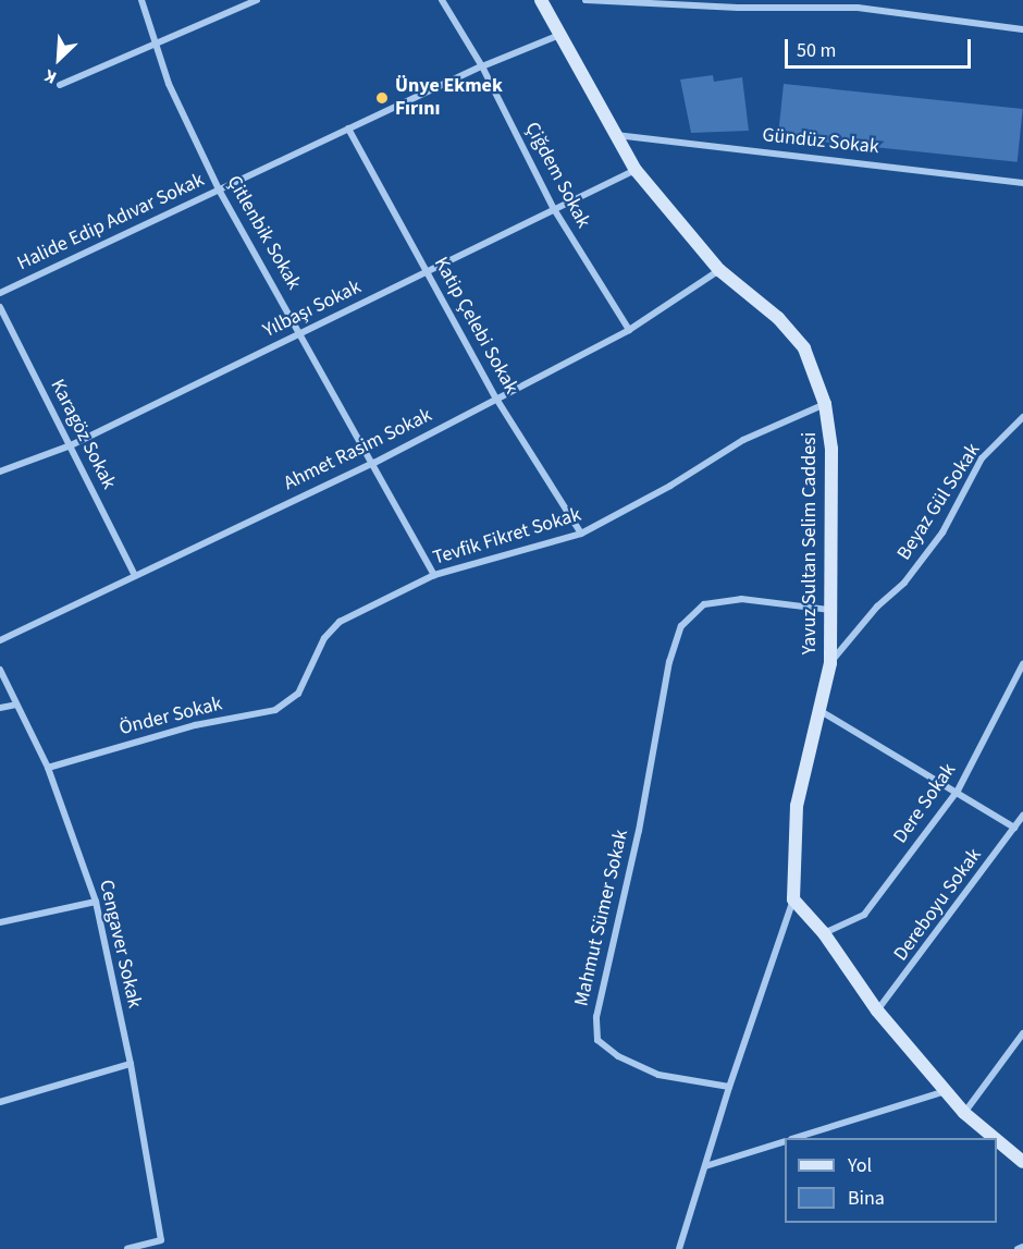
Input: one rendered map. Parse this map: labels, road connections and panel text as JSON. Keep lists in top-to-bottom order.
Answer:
{
  "streets": {
    "street": [
      "Gündüz Sokak",
      "Çiğdem Sokak",
      "Halide Edip Adıvar Sokak",
      "Çitlenbik Sokak",
      "Yılbaşı Sokak",
      "Katip Çelebi Sokak",
      "Karagöz Sokak",
      "Ahmet Rasim Sokak",
      "Beyaz Gül Sokak",
      "Tevfik Fikret Sokak",
      "Yavuz Sultan Selim Caddesi",
      "Önder Sokak",
      "Dere Sokak",
      "Dereboyu Sokak",
      "Mahmut Sümer Sokak",
      "Cengaver Sokak"
    ]
  },
  "crossings": [
    ["Gündüz Sokak", "Yavuz Sultan Selim Caddesi"],
    ["Çiğdem Sokak", "Halide Edip Adıvar Sokak"],
    ["Çiğdem Sokak", "Yılbaşı Sokak"],
    ["Çiğdem Sokak", "Ahmet Rasim Sokak"],
    ["Halide Edip Adıvar Sokak", "Çitlenbik Sokak"],
    ["Halide Edip Adıvar Sokak", "Katip Çelebi Sokak"],
    ["Halide Edip Adıvar Sokak", "Yavuz Sultan Selim Caddesi"],
    ["Çitlenbik Sokak", "Yılbaşı Sokak"],
    ["Çitlenbik Sokak", "Ahmet Rasim Sokak"],
    ["Çitlenbik Sokak", "Tevfik Fikret Sokak"],
    ["Yılbaşı Sokak", "Katip Çelebi Sokak"],
    ["Yılbaşı Sokak", "Karagöz Sokak"],
    ["Yılbaşı Sokak", "Yavuz Sultan Selim Caddesi"],
    ["Katip Çelebi Sokak", "Ahmet Rasim Sokak"],
    ["Katip Çelebi Sokak", "Tevfik Fikret Sokak"],
    ["Karagöz Sokak", "Ahmet Rasim Sokak"],
    ["Ahmet Rasim Sokak", "Yavuz Sultan Selim Caddesi"],
    ["Beyaz Gül Sokak", "Yavuz Sultan Selim Caddesi"],
    ["Tevfik Fikret Sokak", "Yavuz Sultan Selim Caddesi"],
    ["Tevfik Fikret Sokak", "Önder Sokak"],
    ["Yavuz Sultan Selim Caddesi", "Mahmut Sümer Sokak"],
    ["Önder Sokak", "Cengaver Sokak"]
  ],
  "places": ["Ünye Ekmek Fırını"],
  "legend": ["Yol", "Bina"],
  "scale_bar": "50 m",
  "north": "bottom left"
}
